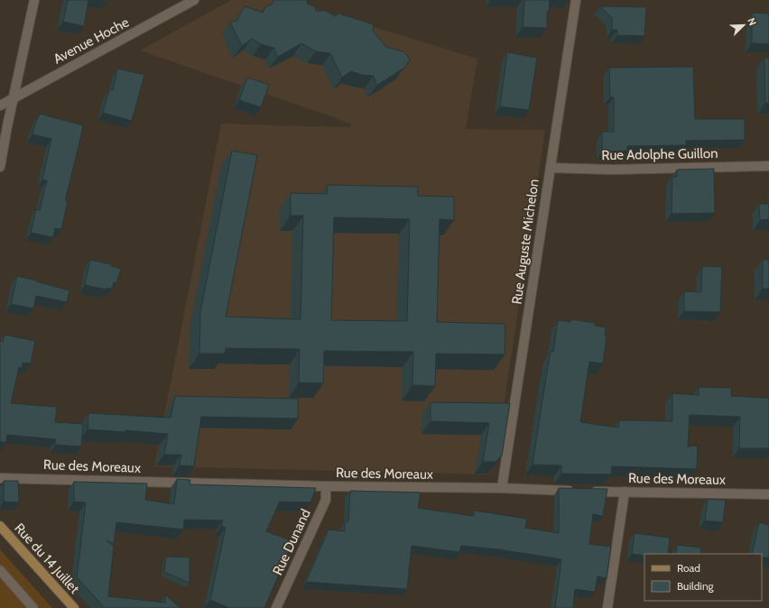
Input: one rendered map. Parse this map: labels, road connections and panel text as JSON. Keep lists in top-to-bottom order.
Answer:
{
  "streets": {
    "street": [
      "Avenue Hoche",
      "Rue Adolphe Guillon",
      "Rue Auguste Michelon",
      "Rue des Moreaux",
      "Rue Dunand",
      "Rue du 14 Juillet"
    ]
  },
  "crossings": [
    ["Rue Adolphe Guillon", "Rue Auguste Michelon"],
    ["Rue Auguste Michelon", "Rue des Moreaux"],
    ["Rue des Moreaux", "Rue Dunand"]
  ],
  "legend": ["Road", "Building"],
  "north": "top right"
}
